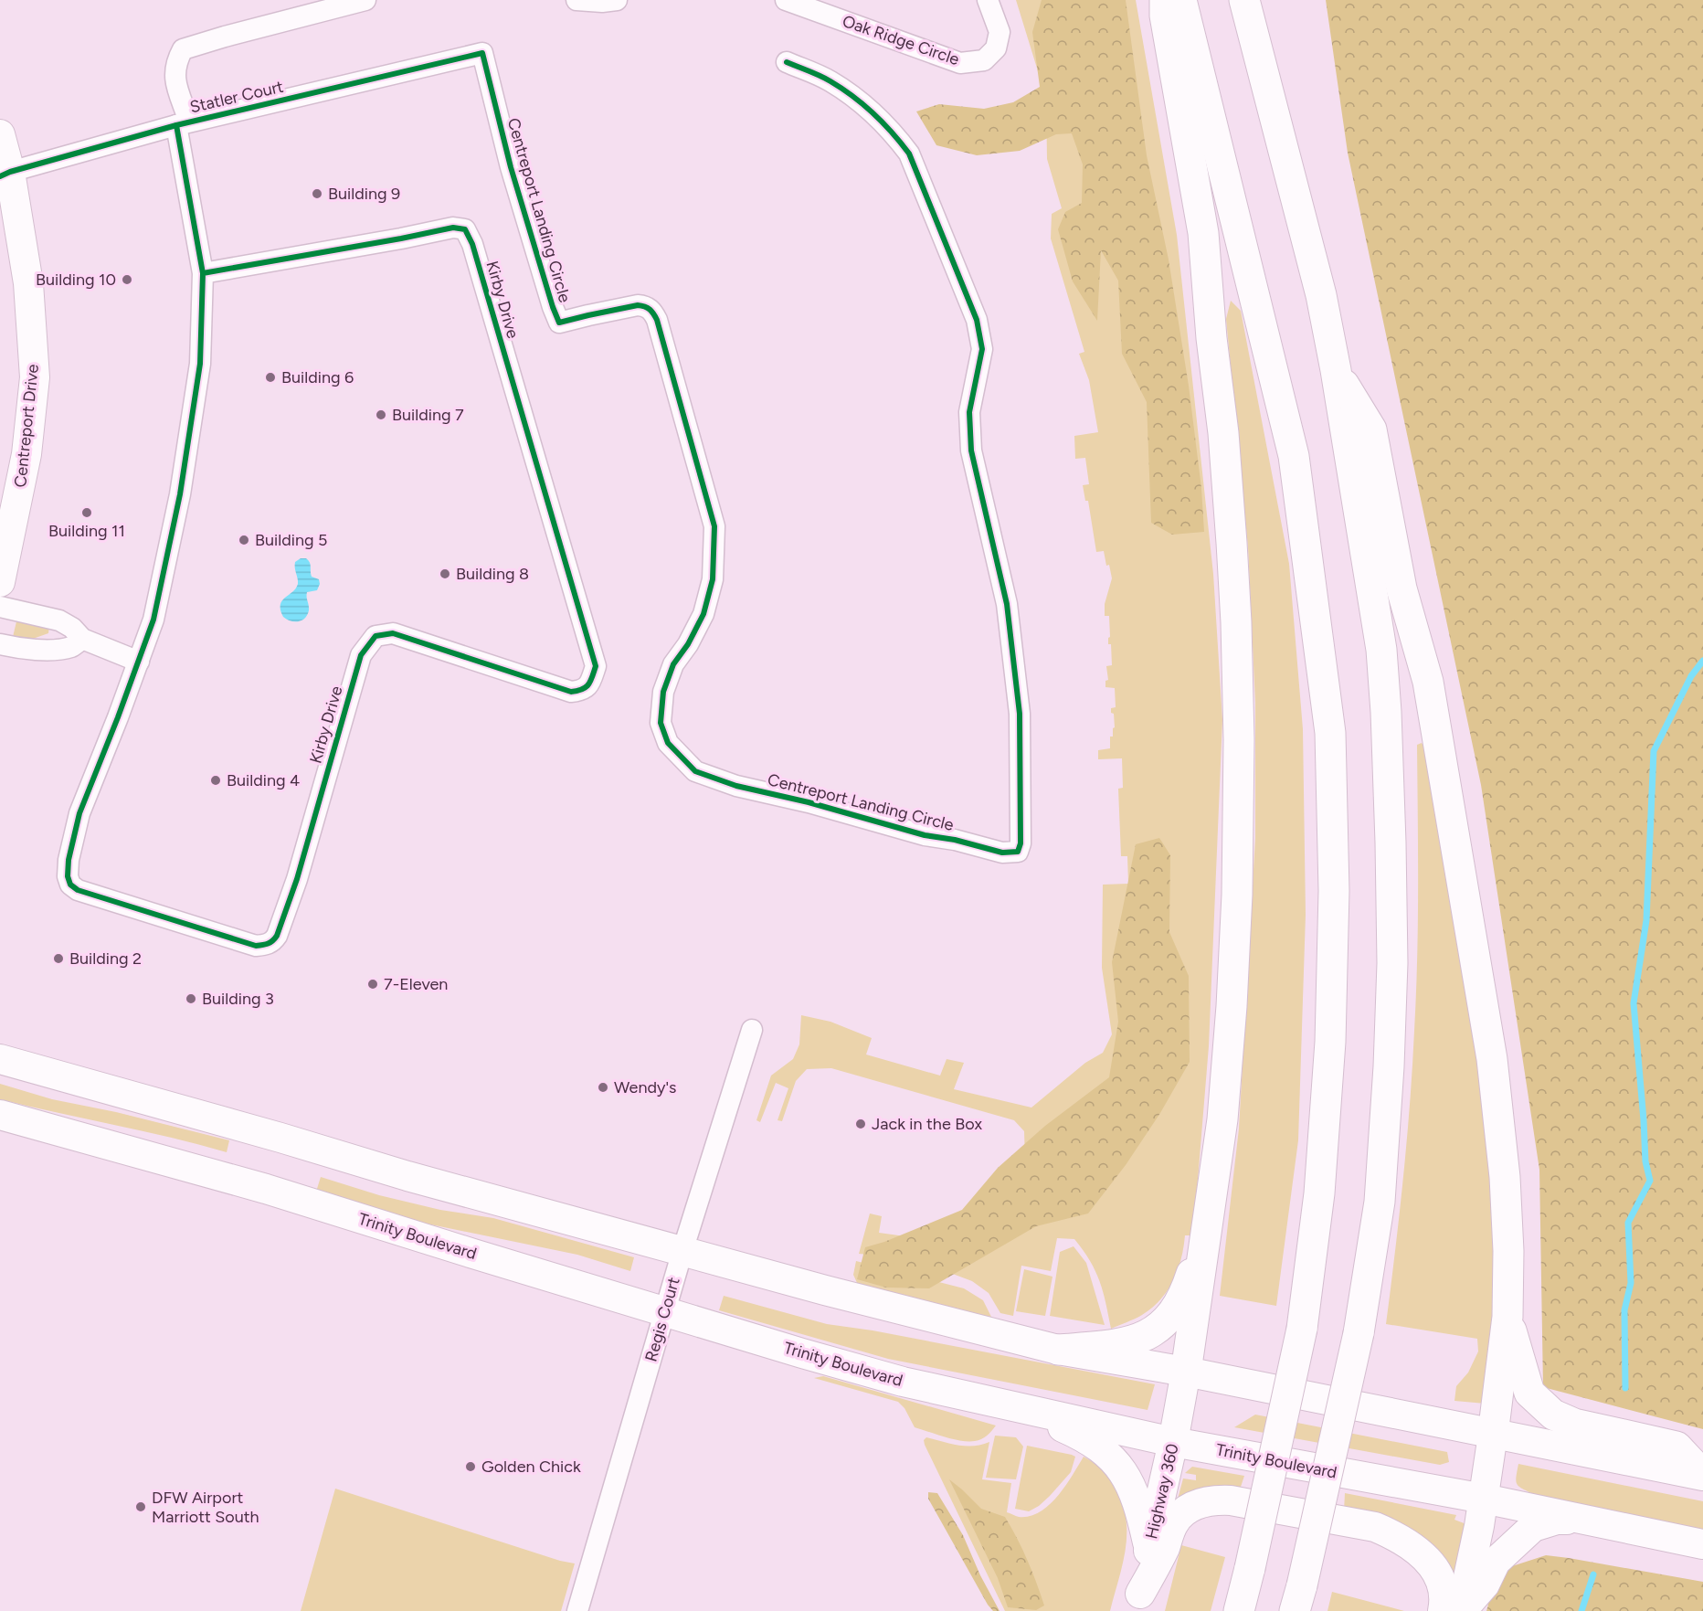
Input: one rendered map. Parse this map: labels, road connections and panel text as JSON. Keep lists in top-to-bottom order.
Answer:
{
  "streets": {
    "main road": ["Centreport Drive", "Trinity Boulevard", "Highway 360"],
    "street": [
      "Oak Ridge Circle",
      "Statler Court",
      "Centreport Landing Circle",
      "Kirby Drive",
      "Regis Court"
    ]
  },
  "crossings": [
    ["Statler Court", "Centreport Landing Circle"],
    ["Statler Court", "Kirby Drive"],
    ["Statler Court", "Centreport Drive"],
    ["Trinity Boulevard", "Regis Court"],
    ["Trinity Boulevard", "Highway 360"]
  ],
  "places": [
    "Building 9",
    "Building 10",
    "Building 6",
    "Building 7",
    "Building 11",
    "Building 5",
    "Building 8",
    "Building 4",
    "Building 2",
    "7-Eleven",
    "Building 3",
    "Wendy's",
    "Jack in the Box",
    "Golden Chick",
    "DFW Airport Marriott South"
  ]
}
